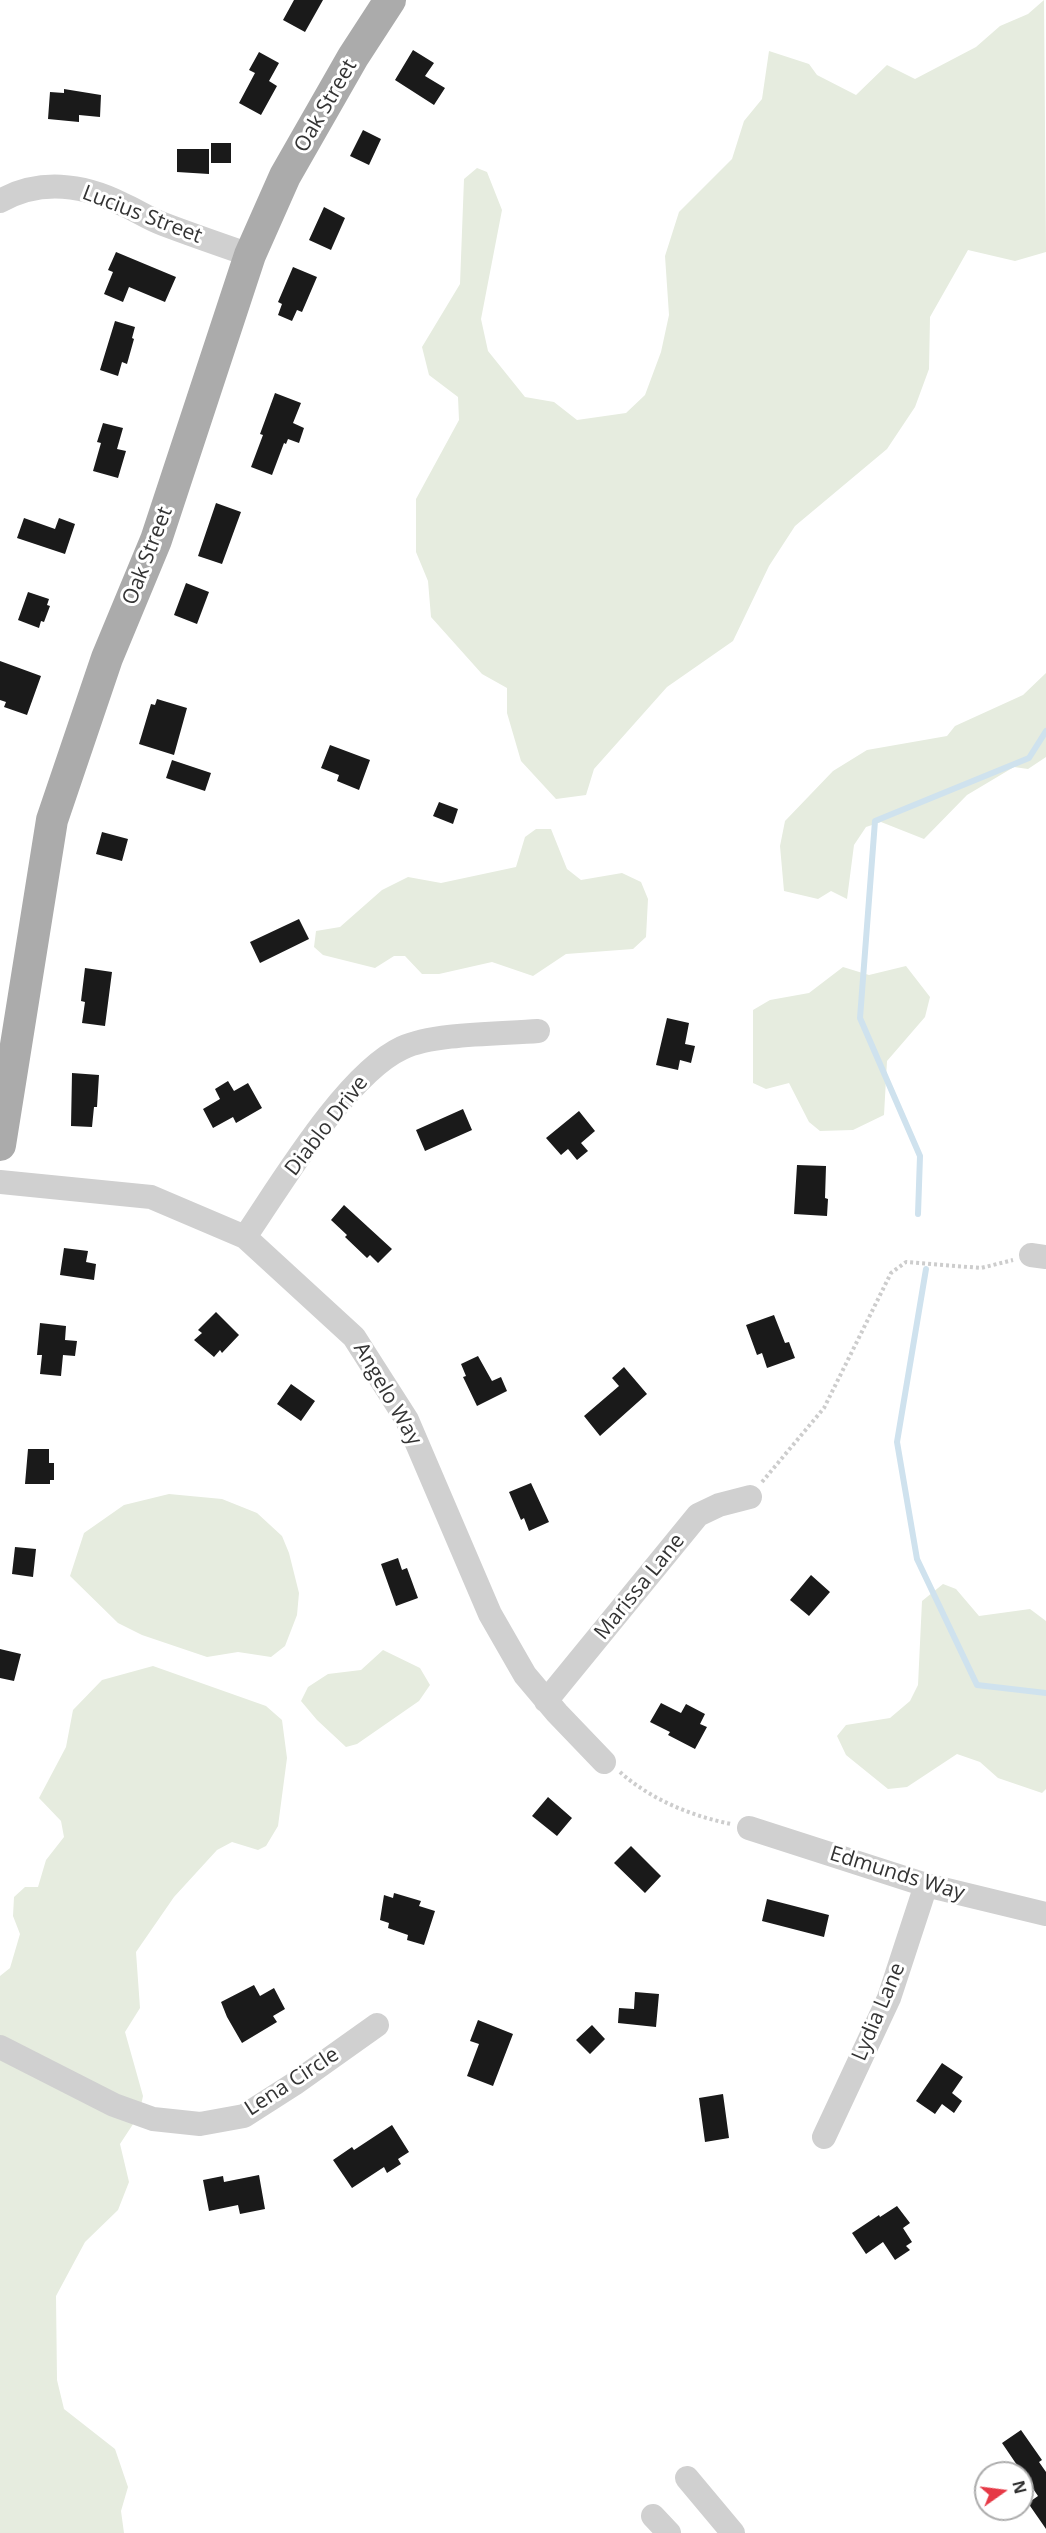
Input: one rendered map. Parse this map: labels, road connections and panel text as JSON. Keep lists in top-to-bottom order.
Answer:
{
  "streets": {
    "main road": ["Oak Street"],
    "street": [
      "Lucius Street",
      "Diablo Drive",
      "Angelo Way",
      "Marissa Lane",
      "Edmunds Way",
      "Lydia Lane",
      "Lena Circle"
    ]
  },
  "crossings": [
    ["Oak Street", "Lucius Street"],
    ["Diablo Drive", "Angelo Way"],
    ["Angelo Way", "Marissa Lane"],
    ["Edmunds Way", "Lydia Lane"]
  ],
  "north": "right"
}
